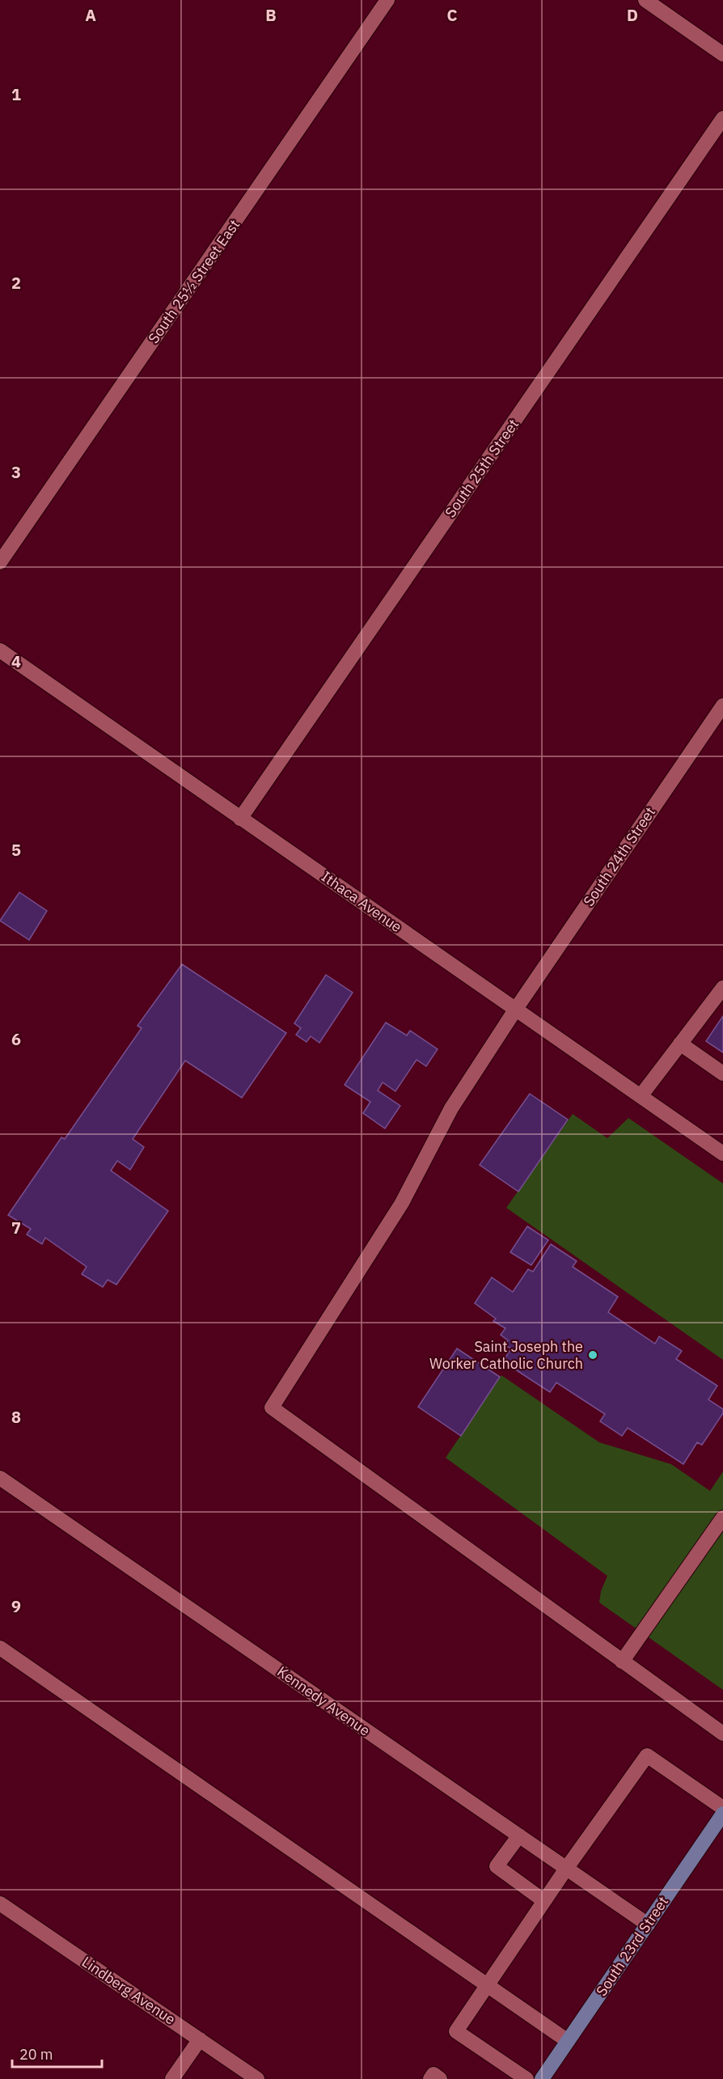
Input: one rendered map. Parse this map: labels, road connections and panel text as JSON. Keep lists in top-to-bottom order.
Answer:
{
  "streets": {
    "main road": ["South 23rd Street"],
    "street": [
      "South 25½ Street East",
      "South 25th Street",
      "South 24th Street",
      "Ithaca Avenue",
      "Kennedy Avenue",
      "Lindberg Avenue"
    ]
  },
  "crossings": [
    ["South 25th Street", "Ithaca Avenue"],
    ["South 24th Street", "Ithaca Avenue"],
    ["Kennedy Avenue", "South 23rd Street"]
  ],
  "places": ["Saint Joseph the Worker Catholic Church"],
  "scale_bar": "20 m",
  "grid": {
    "columns": [
      "A",
      "B",
      "C",
      "D"
    ],
    "rows": [
      "1",
      "2",
      "3",
      "4",
      "5",
      "6",
      "7",
      "8",
      "9"
    ]
  }
}
